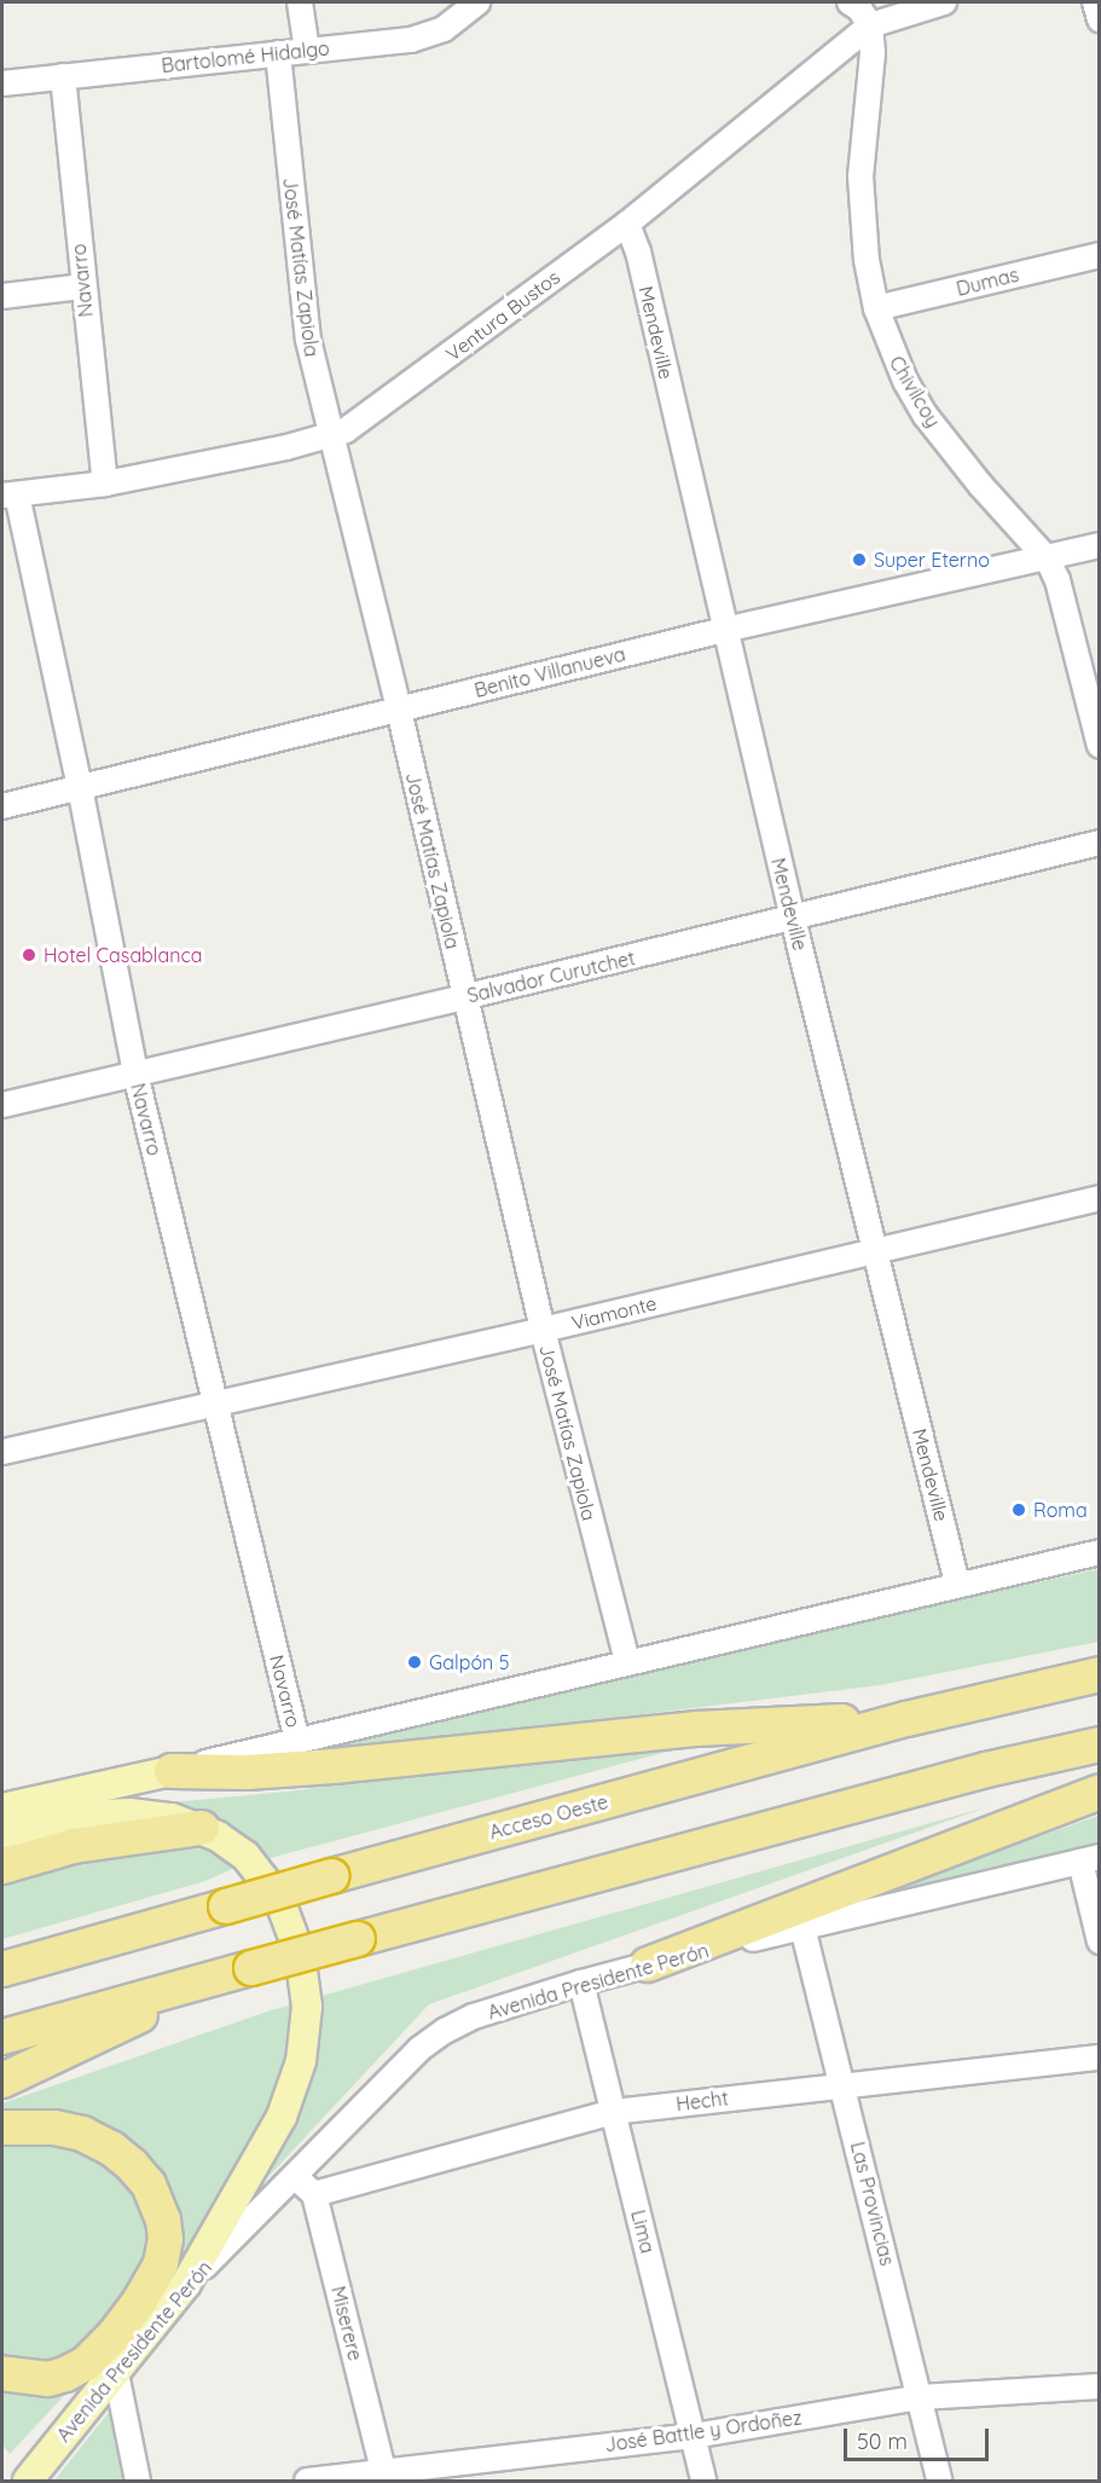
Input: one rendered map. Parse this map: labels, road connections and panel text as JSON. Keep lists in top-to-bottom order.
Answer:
{
  "streets": {
    "highway": ["Acceso Oeste"],
    "main road": ["Avenida Presidente Perón"],
    "street": [
      "Bartolomé Hidalgo",
      "José Matías Zapiola",
      "Navarro",
      "Dumas",
      "Ventura Bustos",
      "Mendeville",
      "Chivilcoy",
      "Benito Villanueva",
      "Salvador Curutchet",
      "Viamonte",
      "Hecht",
      "Las Provincias",
      "Lima",
      "Miserere",
      "José Battle y Ordoñez"
    ]
  },
  "crossings": [
    ["Bartolomé Hidalgo", "José Matías Zapiola"],
    ["Bartolomé Hidalgo", "Navarro"],
    ["José Matías Zapiola", "Ventura Bustos"],
    ["José Matías Zapiola", "Benito Villanueva"],
    ["José Matías Zapiola", "Salvador Curutchet"],
    ["José Matías Zapiola", "Viamonte"],
    ["Navarro", "Ventura Bustos"],
    ["Navarro", "Benito Villanueva"],
    ["Navarro", "Salvador Curutchet"],
    ["Navarro", "Viamonte"],
    ["Dumas", "Chivilcoy"],
    ["Ventura Bustos", "Mendeville"],
    ["Ventura Bustos", "Chivilcoy"],
    ["Mendeville", "Benito Villanueva"],
    ["Mendeville", "Salvador Curutchet"],
    ["Mendeville", "Viamonte"],
    ["Chivilcoy", "Benito Villanueva"],
    ["Avenida Presidente Perón", "Las Provincias"],
    ["Avenida Presidente Perón", "Lima"],
    ["Hecht", "Las Provincias"],
    ["Hecht", "Lima"],
    ["Hecht", "Miserere"],
    ["Las Provincias", "José Battle y Ordoñez"],
    ["Lima", "José Battle y Ordoñez"],
    ["Miserere", "José Battle y Ordoñez"]
  ],
  "places": [
    "Super Eterno",
    "Hotel Casablanca",
    "Roma",
    "Galpón 5"
  ],
  "scale_bar": "50 m"
}
